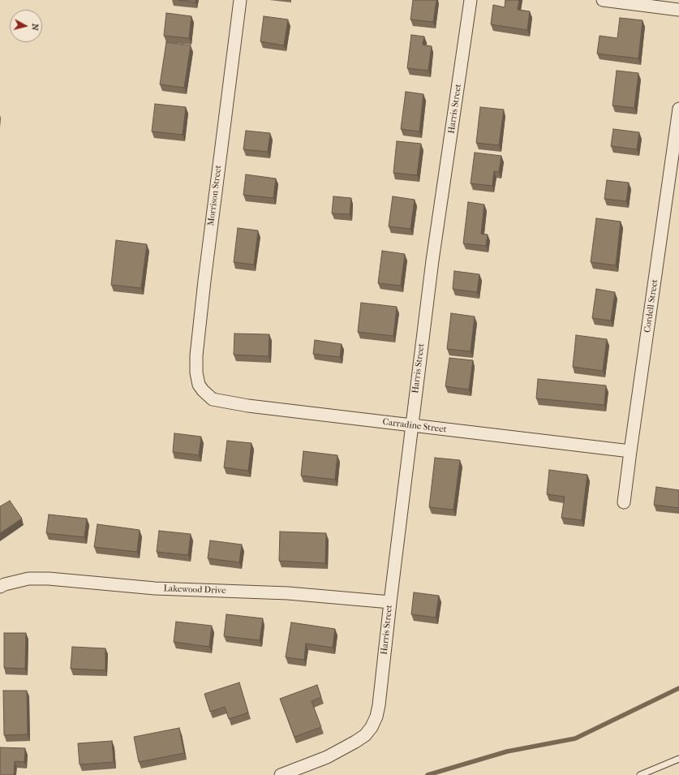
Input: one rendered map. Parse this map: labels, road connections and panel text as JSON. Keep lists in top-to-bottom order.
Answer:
{
  "streets": {
    "street": [
      "Harris Street",
      "Morrison Street",
      "Cordell Street",
      "Carradine Street",
      "Lakewood Drive"
    ]
  },
  "crossings": [
    ["Harris Street", "Carradine Street"],
    ["Harris Street", "Lakewood Drive"],
    ["Morrison Street", "Carradine Street"],
    ["Cordell Street", "Carradine Street"]
  ],
  "north": "right"
}
